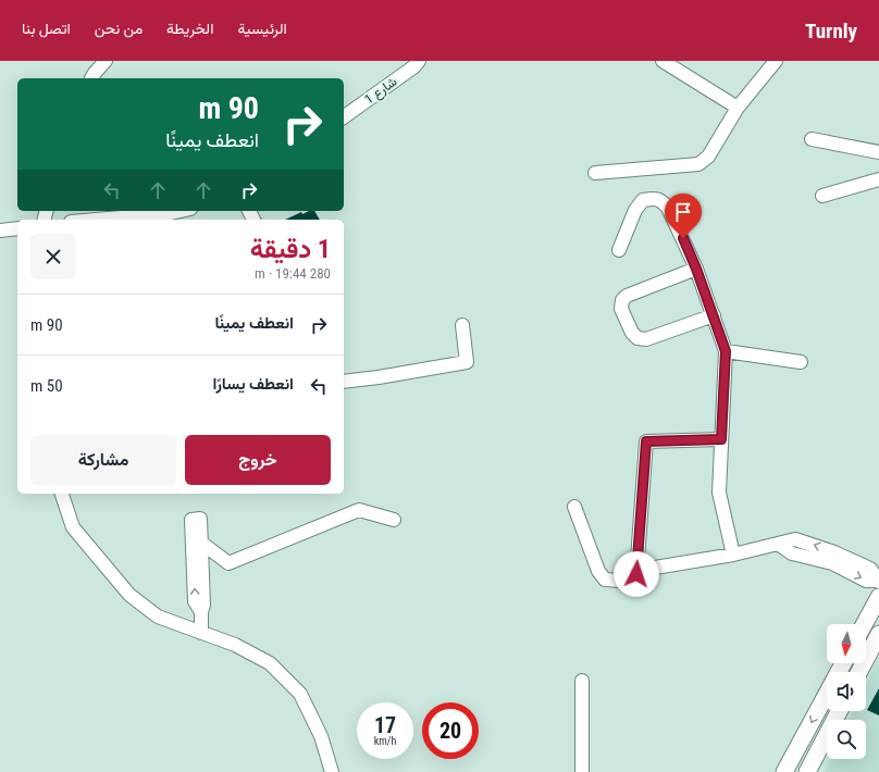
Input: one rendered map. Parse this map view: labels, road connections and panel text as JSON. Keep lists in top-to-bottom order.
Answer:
{
  "streets": {
    "street": ["شارع 1"]
  },
  "north": "bottom",
  "page": {
    "header": "Turnly",
    "nav": [
      "الرئيسية",
      "الخريطة",
      "من نحن",
      "اتصل بنا"
    ],
    "turn": ["90 m", "انعطف يمينًا"],
    "heading": ["1 دقيقة", "280 m · 19:44"],
    "list": [
      {
        "name": "انعطف يمينًا",
        "value": "90 m"
      },
      {
        "name": "انعطف يسارًا",
        "value": "50 m"
      }
    ],
    "buttons": ["خروج", "مشاركة"],
    "speed": "17 km/h",
    "limit": "20"
  }
}
